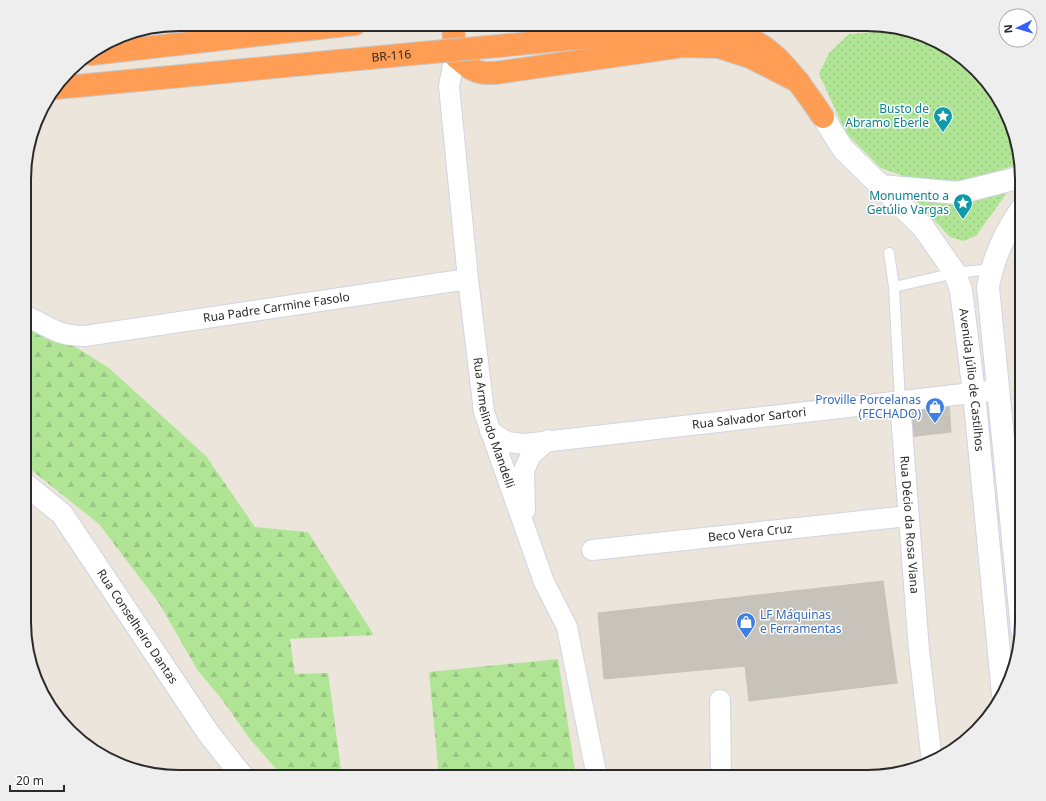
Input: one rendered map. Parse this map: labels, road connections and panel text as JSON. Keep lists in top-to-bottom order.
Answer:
{
  "streets": {
    "highway": ["BR-116"],
    "street": [
      "Rua Padre Carmine Fasolo",
      "Avenida Júlio de Castilhos",
      "Rua Salvador Sartori",
      "Rua Armelindo Mandelli",
      "Rua Décio da Rosa Viana",
      "Beco Vera Cruz",
      "Rua Conselheiro Dantas"
    ]
  },
  "crossings": [
    ["Rua Padre Carmine Fasolo", "Rua Armelindo Mandelli"],
    ["Avenida Júlio de Castilhos", "Rua Salvador Sartori"],
    ["Rua Salvador Sartori", "Rua Armelindo Mandelli"],
    ["Rua Salvador Sartori", "Rua Décio da Rosa Viana"],
    ["Rua Décio da Rosa Viana", "Beco Vera Cruz"]
  ],
  "places": {
    "place": ["Busto de Abramo Eberle", "Monumento a Getúlio Vargas"],
    "shop": ["Proville Porcelanas (FECHADO)", "LF Máquinas e Ferramentas"]
  },
  "scale_bar": "20 m",
  "north": "left"
}
